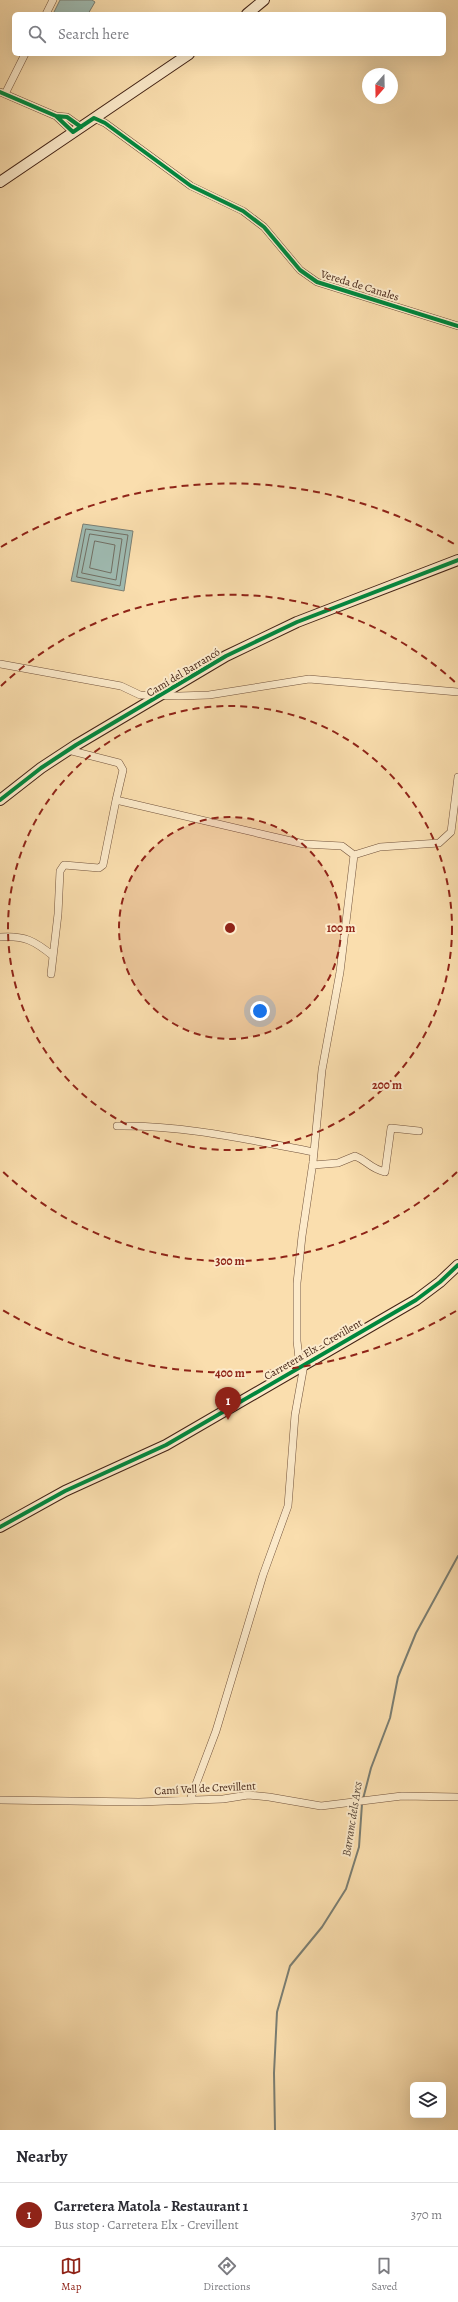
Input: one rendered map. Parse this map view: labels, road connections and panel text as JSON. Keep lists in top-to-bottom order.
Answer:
{
  "streets": {
    "street": [
      "Vereda de Canales",
      "Camí del Barrancó",
      "Carretera Elx - Crevillent",
      "Camí Vell de Crevillent"
    ]
  },
  "water": ["Barranc dels Arcs"],
  "north": "bottom",
  "page": {
    "search": "Search here",
    "pins": "1",
    "heading": "Nearby",
    "list": [
      {
        "mark": "1",
        "name": "Carretera Matola - Restaurant 1",
        "note": "Bus stop · Carretera Elx - Crevillent",
        "value": "370 m"
      }
    ],
    "nav": ["Map", "Directions", "Saved"]
  },
  "rings": [
    "100 m",
    "200 m",
    "300 m",
    "400 m"
  ]
}
